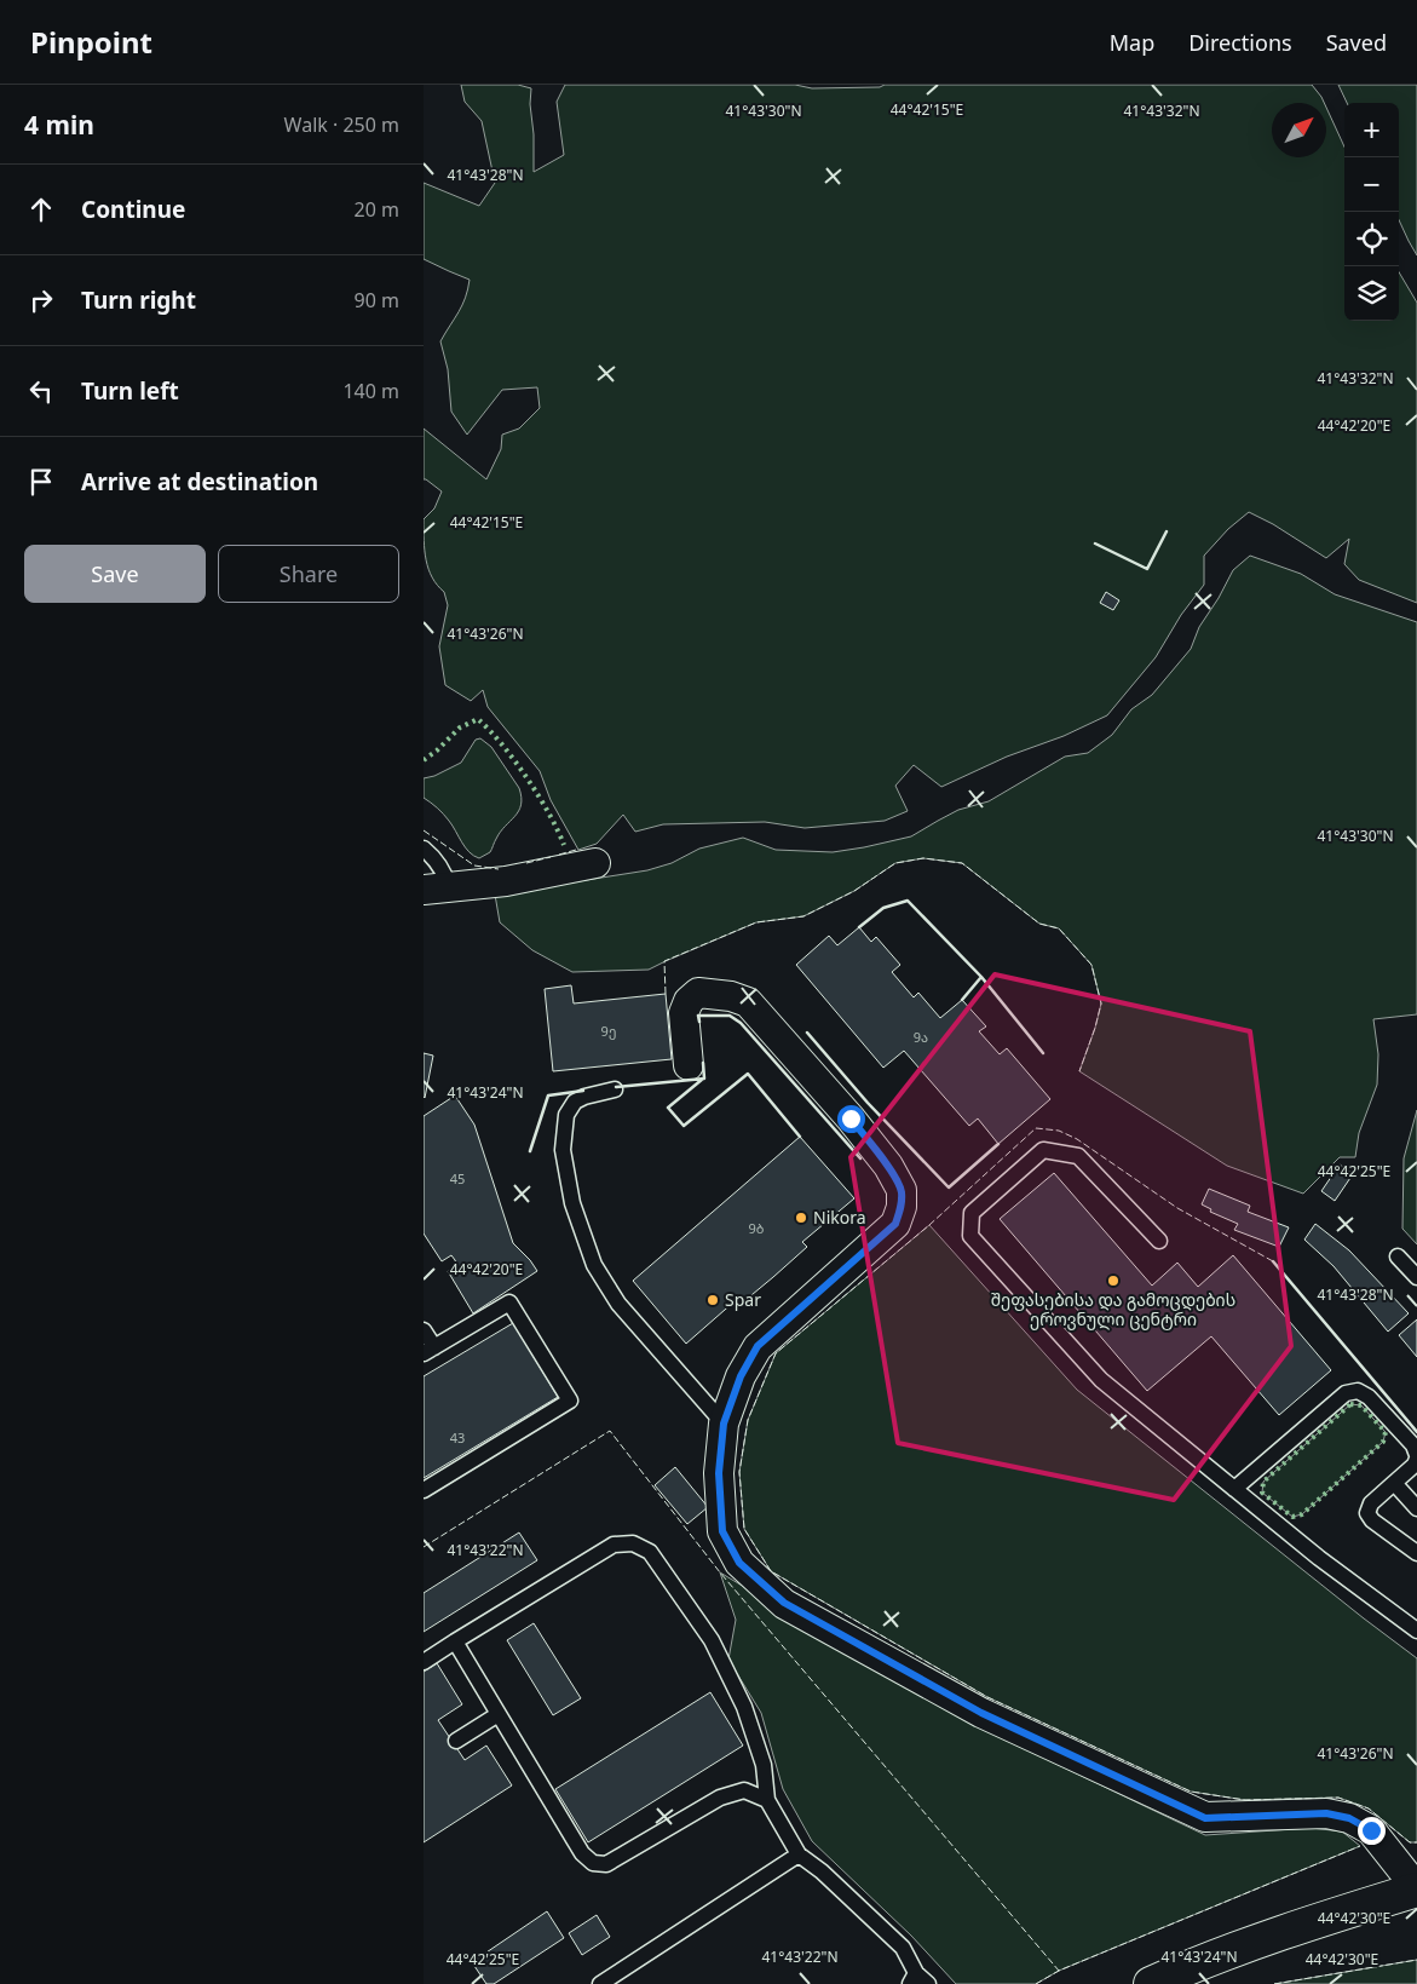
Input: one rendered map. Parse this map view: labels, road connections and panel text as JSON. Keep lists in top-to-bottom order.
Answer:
{
  "places": ["Nikora", "შეფასებისა და გამოცდების ეროვნული ცენტრი", "Spar"],
  "house_numbers": [
    "9ე",
    "9ა",
    "45",
    "9ბ",
    "43"
  ],
  "north": "top right",
  "page": {
    "header": "Pinpoint",
    "nav": ["Map", "Directions", "Saved"],
    "heading": ["4 min", "Walk · 250 m"],
    "map_buttons": ["+", "−"],
    "list": [
      ["Continue", "20 m"],
      ["Turn right", "90 m"],
      ["Turn left", "140 m"],
      "Arrive at destination"
    ],
    "buttons": ["Save", "Share"]
  },
  "coordinates": [
    "44°42'15\"E",
    "41°43'30\"N",
    "41°43'32\"N",
    "41°43'28\"N",
    "44°42'20\"E",
    "41°43'26\"N",
    "41°43'24\"N",
    "44°42'25\"E",
    "41°43'22\"N",
    "44°42'30\"E"
  ]
}
